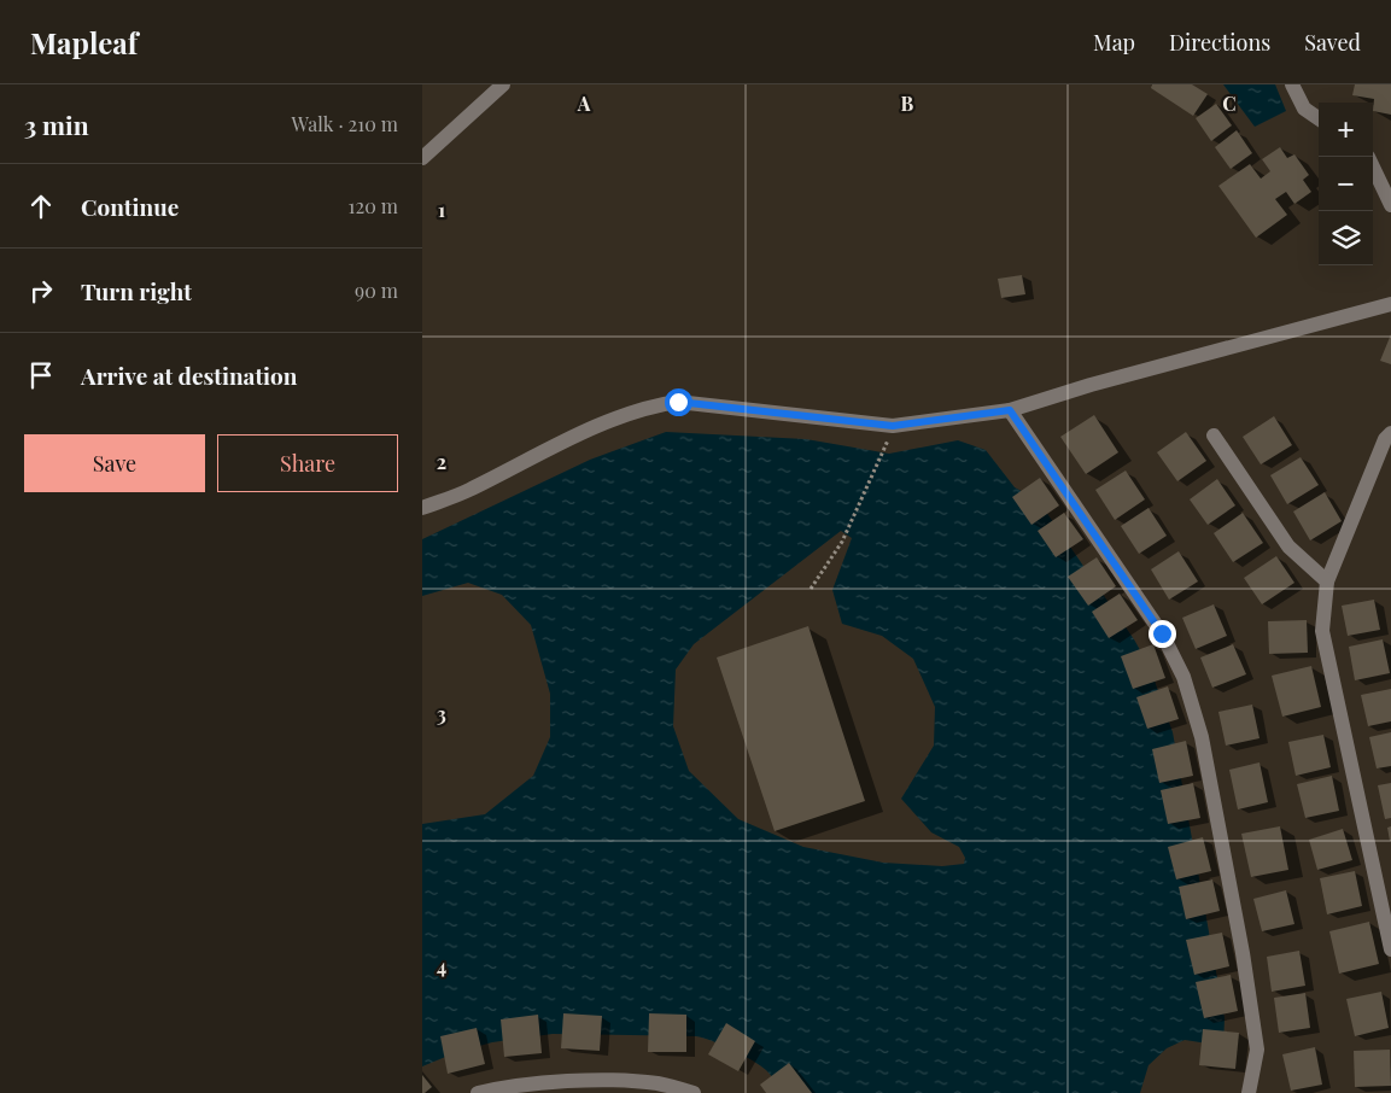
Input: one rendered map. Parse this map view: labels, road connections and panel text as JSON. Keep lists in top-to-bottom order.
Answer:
{
  "page": {
    "header": "Mapleaf",
    "nav": ["Map", "Directions", "Saved"],
    "heading": ["3 min", "Walk · 210 m"],
    "map_buttons": ["+", "−"],
    "list": [
      ["Continue", "120 m"],
      ["Turn right", "90 m"],
      "Arrive at destination"
    ],
    "buttons": ["Save", "Share"]
  },
  "grid": {
    "columns": ["A", "B", "C"],
    "rows": [
      "1",
      "2",
      "3",
      "4"
    ]
  }
}
